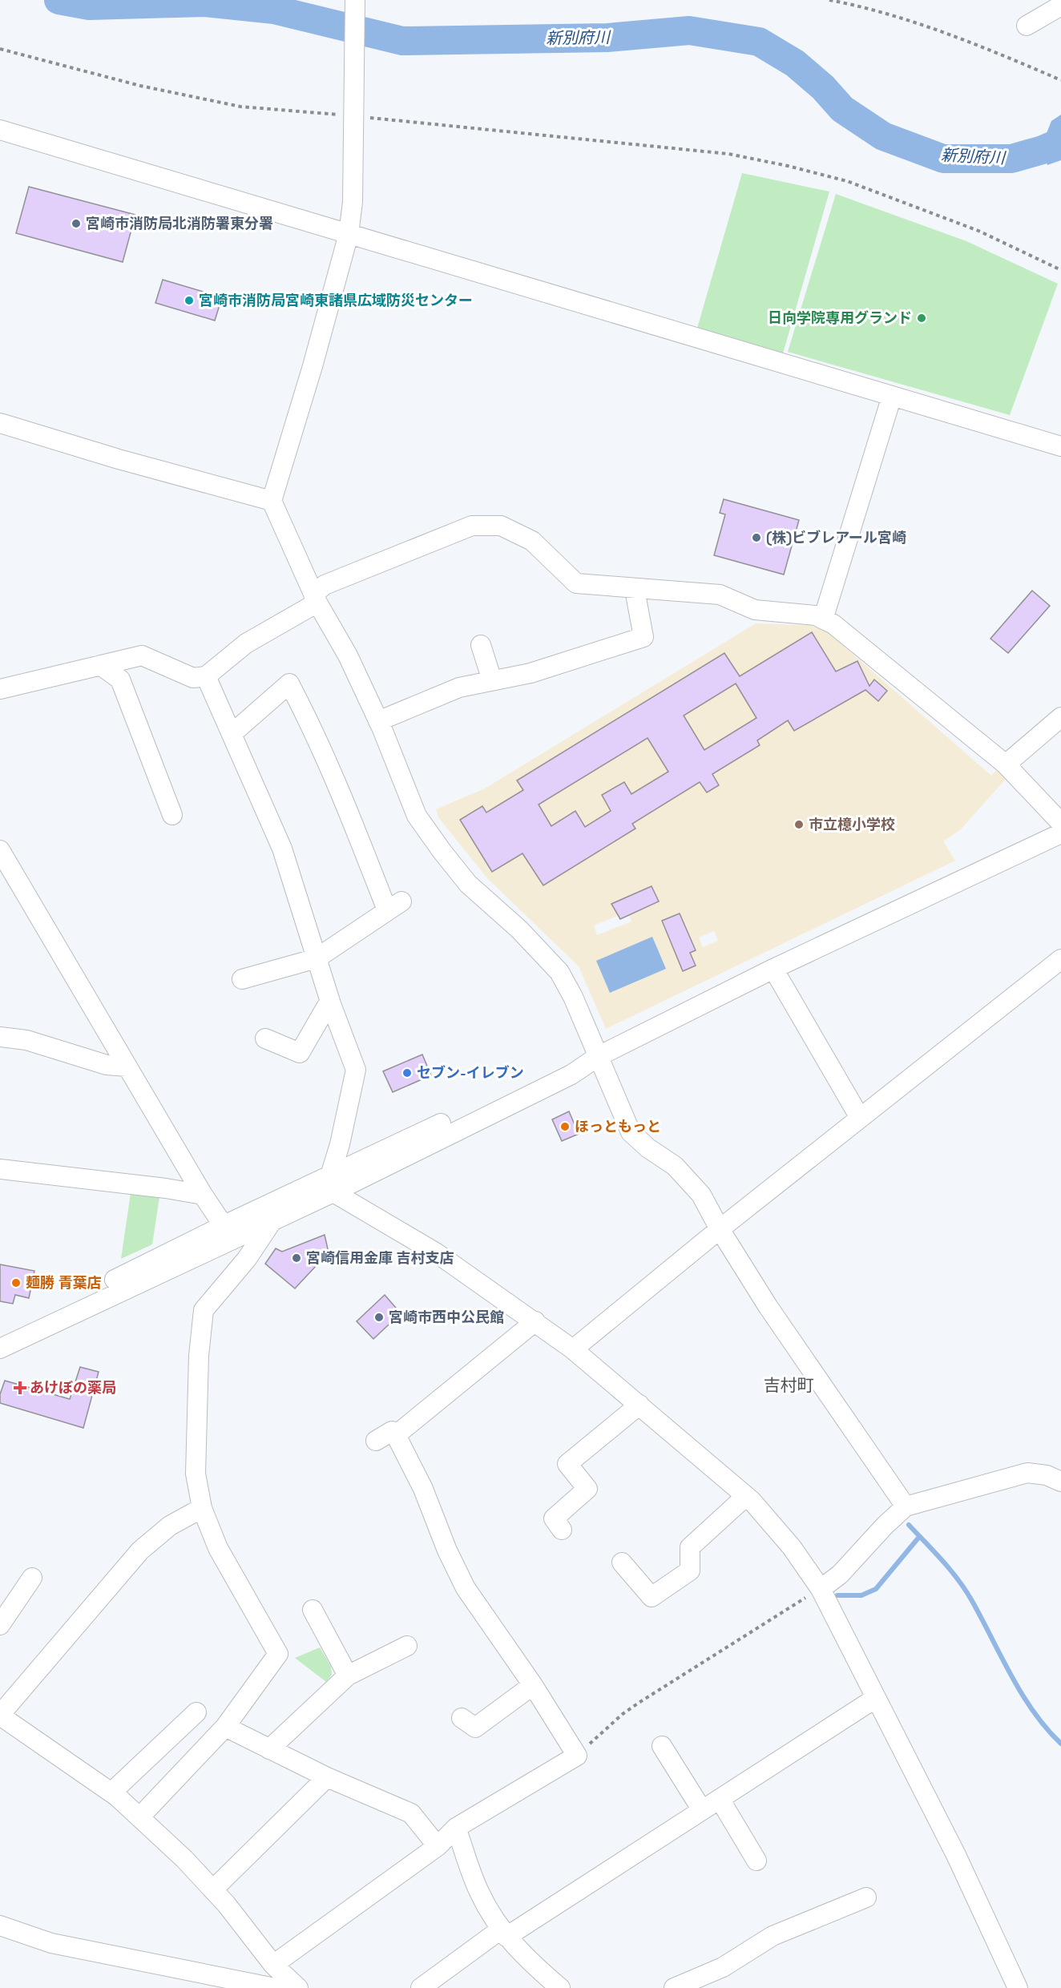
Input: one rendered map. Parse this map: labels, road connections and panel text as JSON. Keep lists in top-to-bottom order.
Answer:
{
  "districts": ["吉村町"],
  "water": ["新別府川"],
  "places": {
    "other": [
      "宮崎市消防局北消防署東分署",
      "宮崎市消防局宮崎東諸県広域防災センター",
      "日向学院専用グランド",
      "(株)ビブレアール宮崎",
      "市立檍小学校",
      "セブン-イレブン",
      "ほっともっと",
      "宮崎信用金庫 吉村支店",
      "麺勝 青葉店",
      "宮崎市西中公民館"
    ],
    "health": ["あけぼの薬局"]
  }
}
